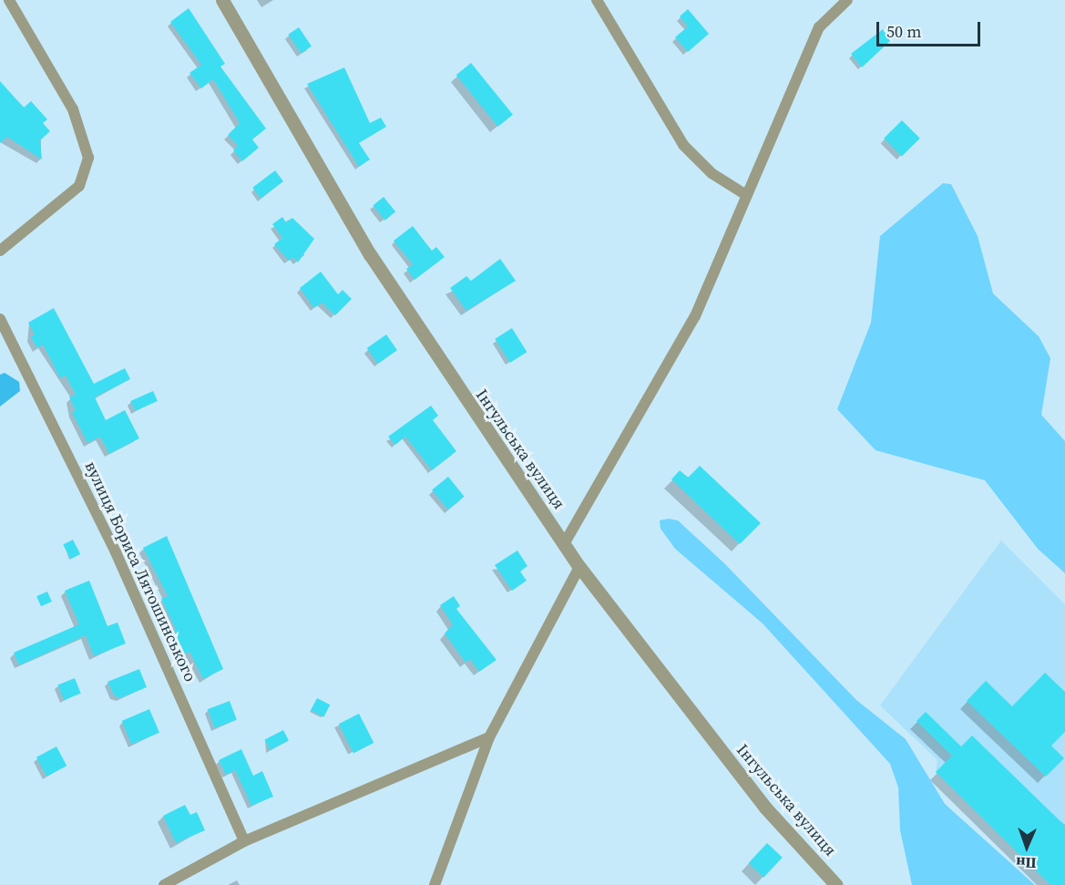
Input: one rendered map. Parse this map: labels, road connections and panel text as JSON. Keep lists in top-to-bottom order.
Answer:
{
  "streets": {
    "street": ["Інгульська вулиця", "вулиця Бориса Лятошинського"]
  },
  "scale_bar": "50 m",
  "north": "bottom"
}
